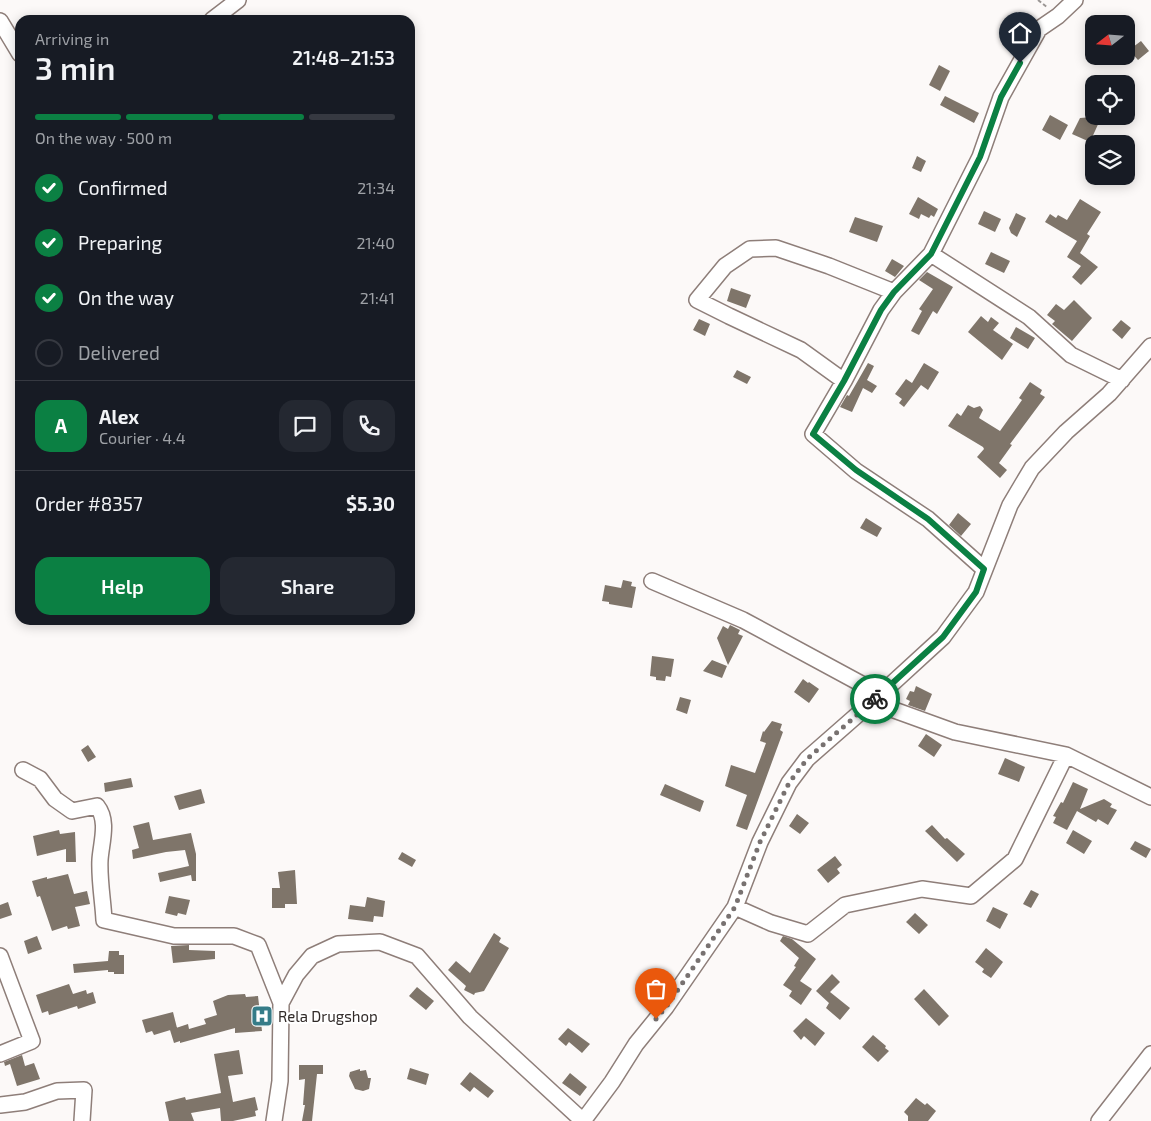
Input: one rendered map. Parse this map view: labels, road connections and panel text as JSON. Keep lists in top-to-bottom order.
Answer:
{
  "places": {
    "hospital": ["Rela Drugshop"]
  },
  "north": "left",
  "page": {
    "heading": ["3 min", "Arriving in", "21:48–21:53"],
    "panel": [
      "Alex",
      "Courier · 4.4",
      "Order #8357",
      "$5.30"
    ],
    "bar": "On the way · 500 m",
    "list": [
      ["Confirmed", "21:34"],
      ["Preparing", "21:40"],
      ["On the way", "21:41"],
      "Delivered"
    ],
    "round": "A",
    "buttons": ["Help", "Share"]
  }
}
